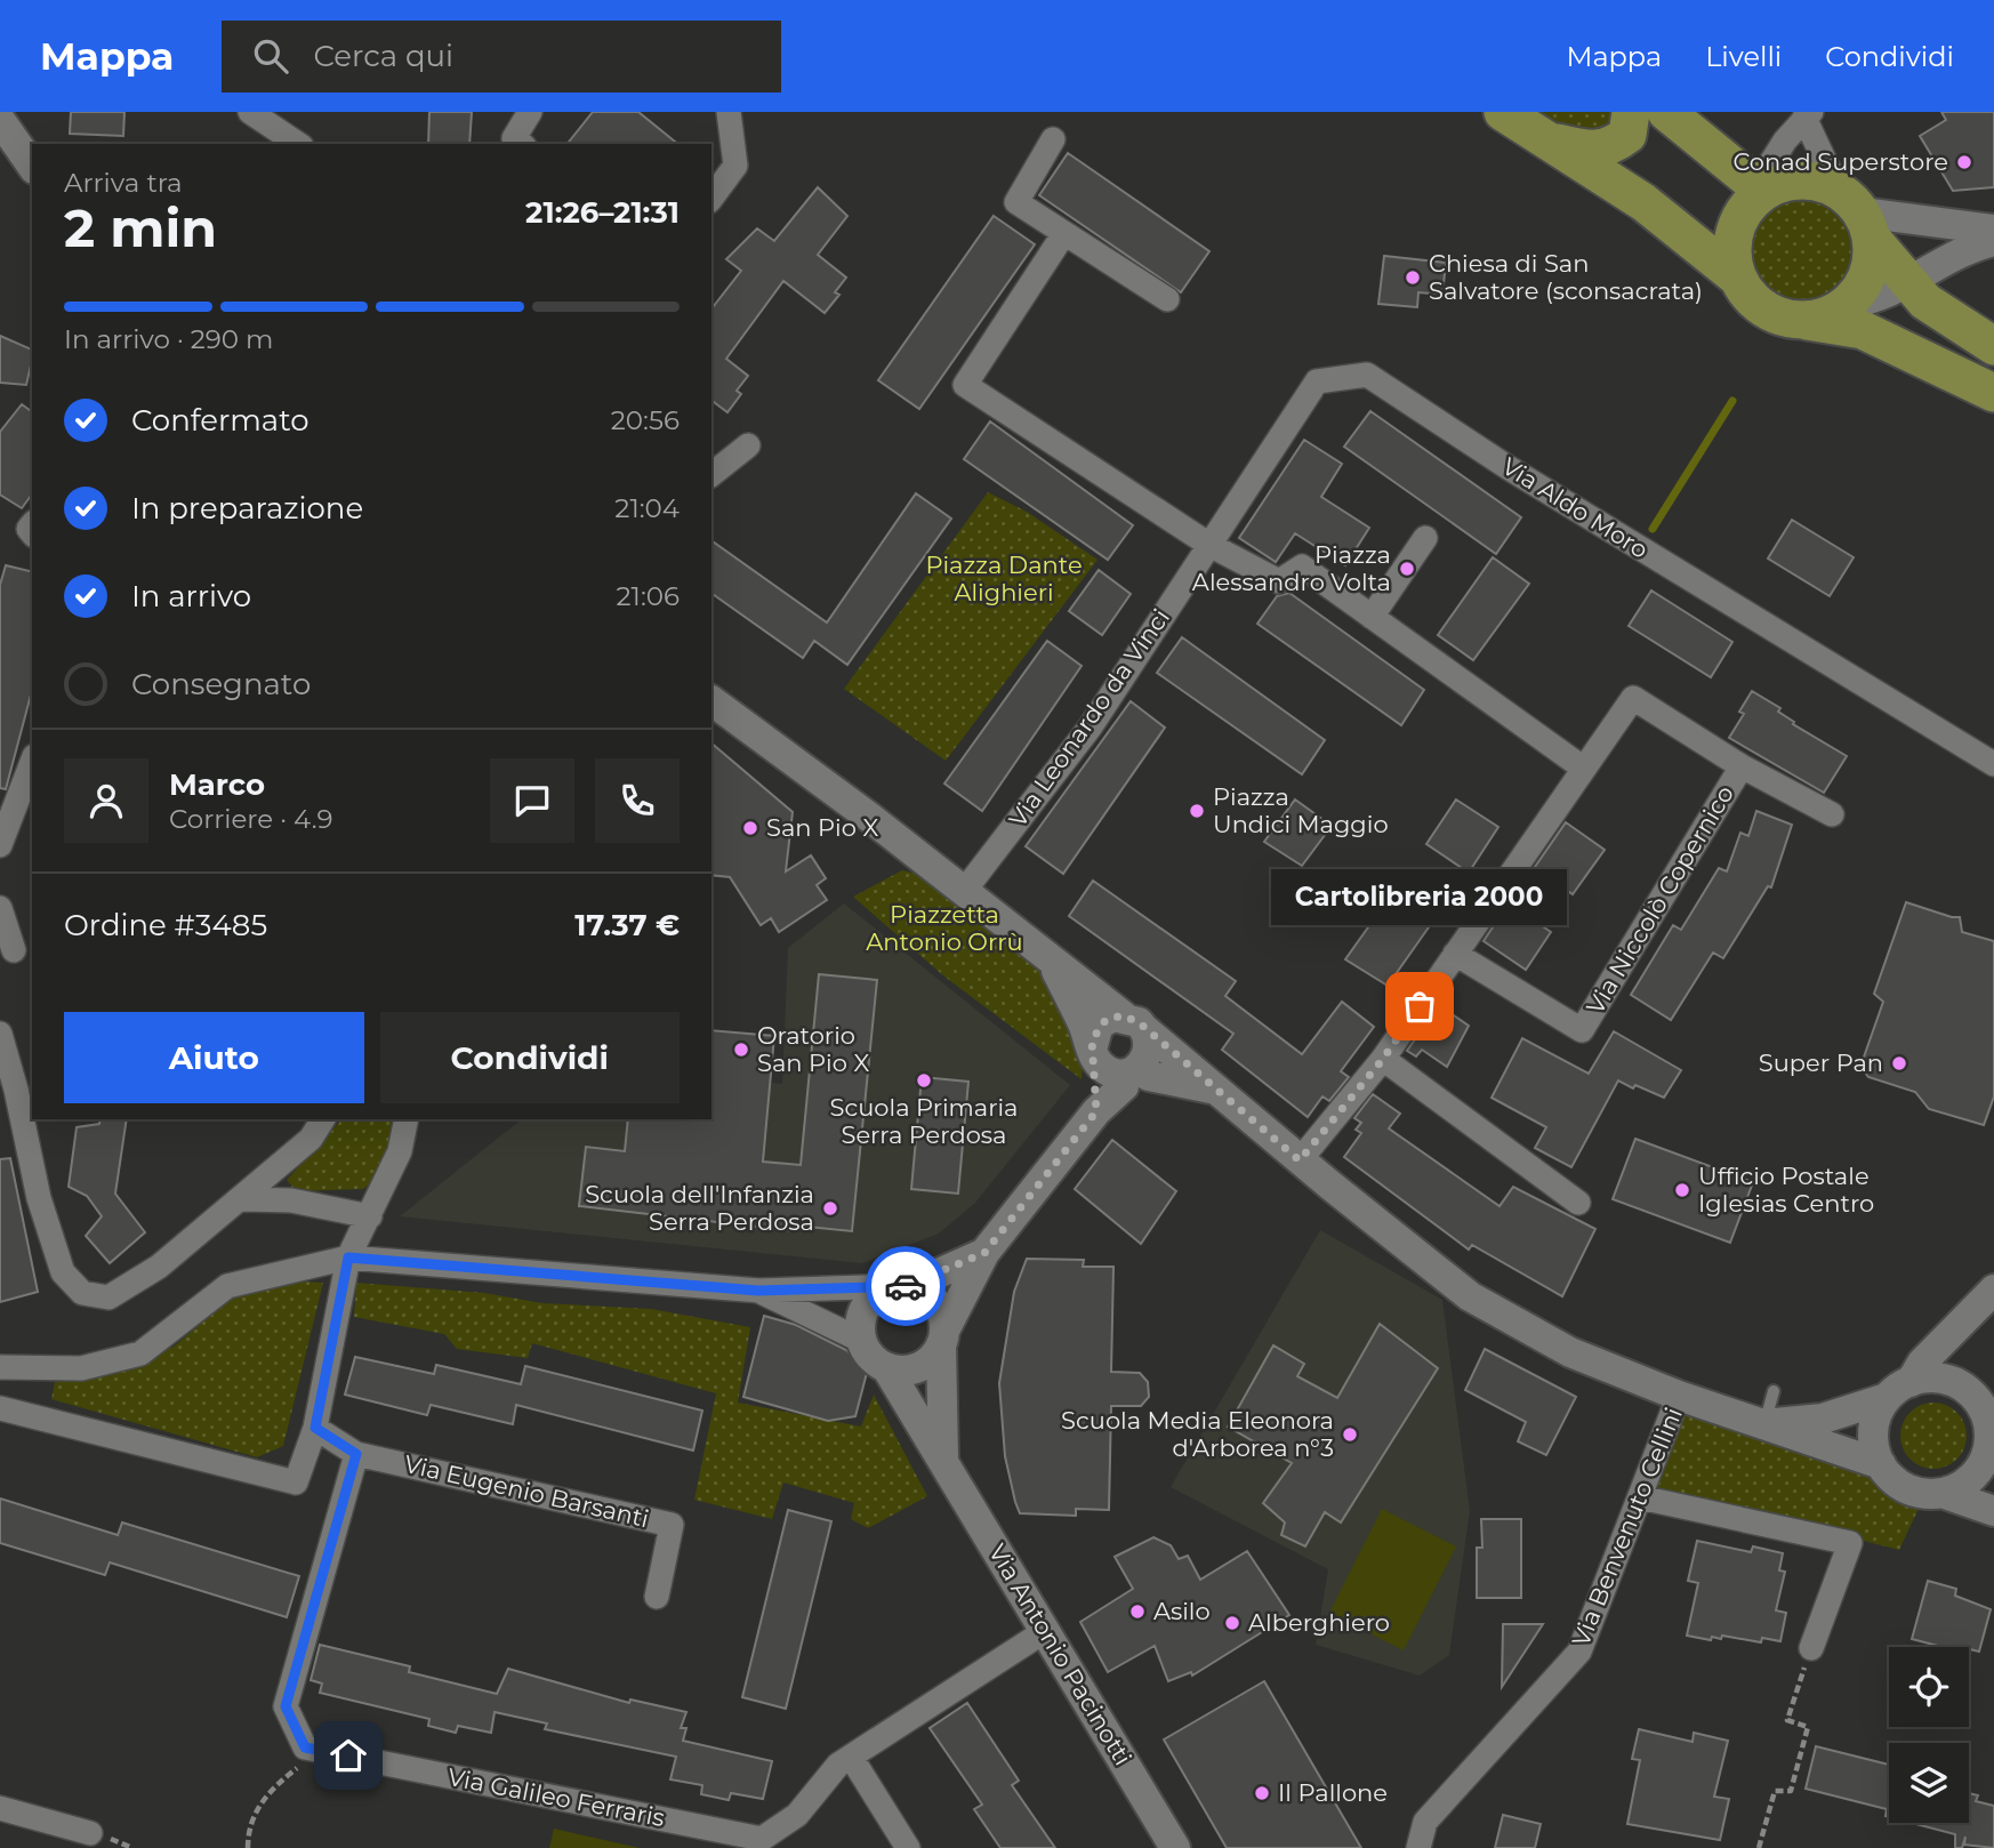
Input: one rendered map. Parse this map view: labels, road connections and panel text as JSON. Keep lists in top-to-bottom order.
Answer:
{
  "streets": {
    "street": [
      "Via Aldo Moro",
      "Via Leonardo da Vinci",
      "Via Niccolò Copernico",
      "Via Eugenio Barsanti",
      "Via Benvenuto Cellini",
      "Via Antonio Pacinotti",
      "Via Galileo Ferraris"
    ]
  },
  "crossings": [
    ["Via Aldo Moro", "Via Leonardo da Vinci"],
    ["Via Antonio Pacinotti", "Via Galileo Ferraris"]
  ],
  "parks": ["Piazza Dante Alighieri", "Piazzetta Antonio Orrù"],
  "places": [
    "Conad Superstore",
    "Chiesa di San Salvatore (sconsacrata)",
    "Piazza Alessandro Volta",
    "Piazza Undici Maggio",
    "San Pio X",
    "Cartolibreria 2000",
    "Oratorio San Pio X",
    "Super Pan",
    "Scuola Primaria Serra Perdosa",
    "Ufficio Postale Iglesias Centro",
    "Scuola dell'Infanzia Serra Perdosa",
    "Scuola Media Eleonora d'Arborea n°3",
    "Asilo",
    "Alberghiero",
    "Il Pallone"
  ],
  "page": {
    "header": "Mappa",
    "search": "Cerca qui",
    "nav": ["Mappa", "Livelli", "Condividi"],
    "heading": ["2 min", "Arriva tra", "21:26–21:31"],
    "panel": [
      "Marco",
      "Corriere · 4.9",
      "Ordine #3485",
      "17.37 €"
    ],
    "bar": "In arrivo · 290 m",
    "list": [
      ["Confermato", "20:56"],
      ["In preparazione", "21:04"],
      ["In arrivo", "21:06"],
      "Consegnato"
    ],
    "bubble": "Cartolibreria 2000",
    "buttons": ["Aiuto", "Condividi"]
  }
}
